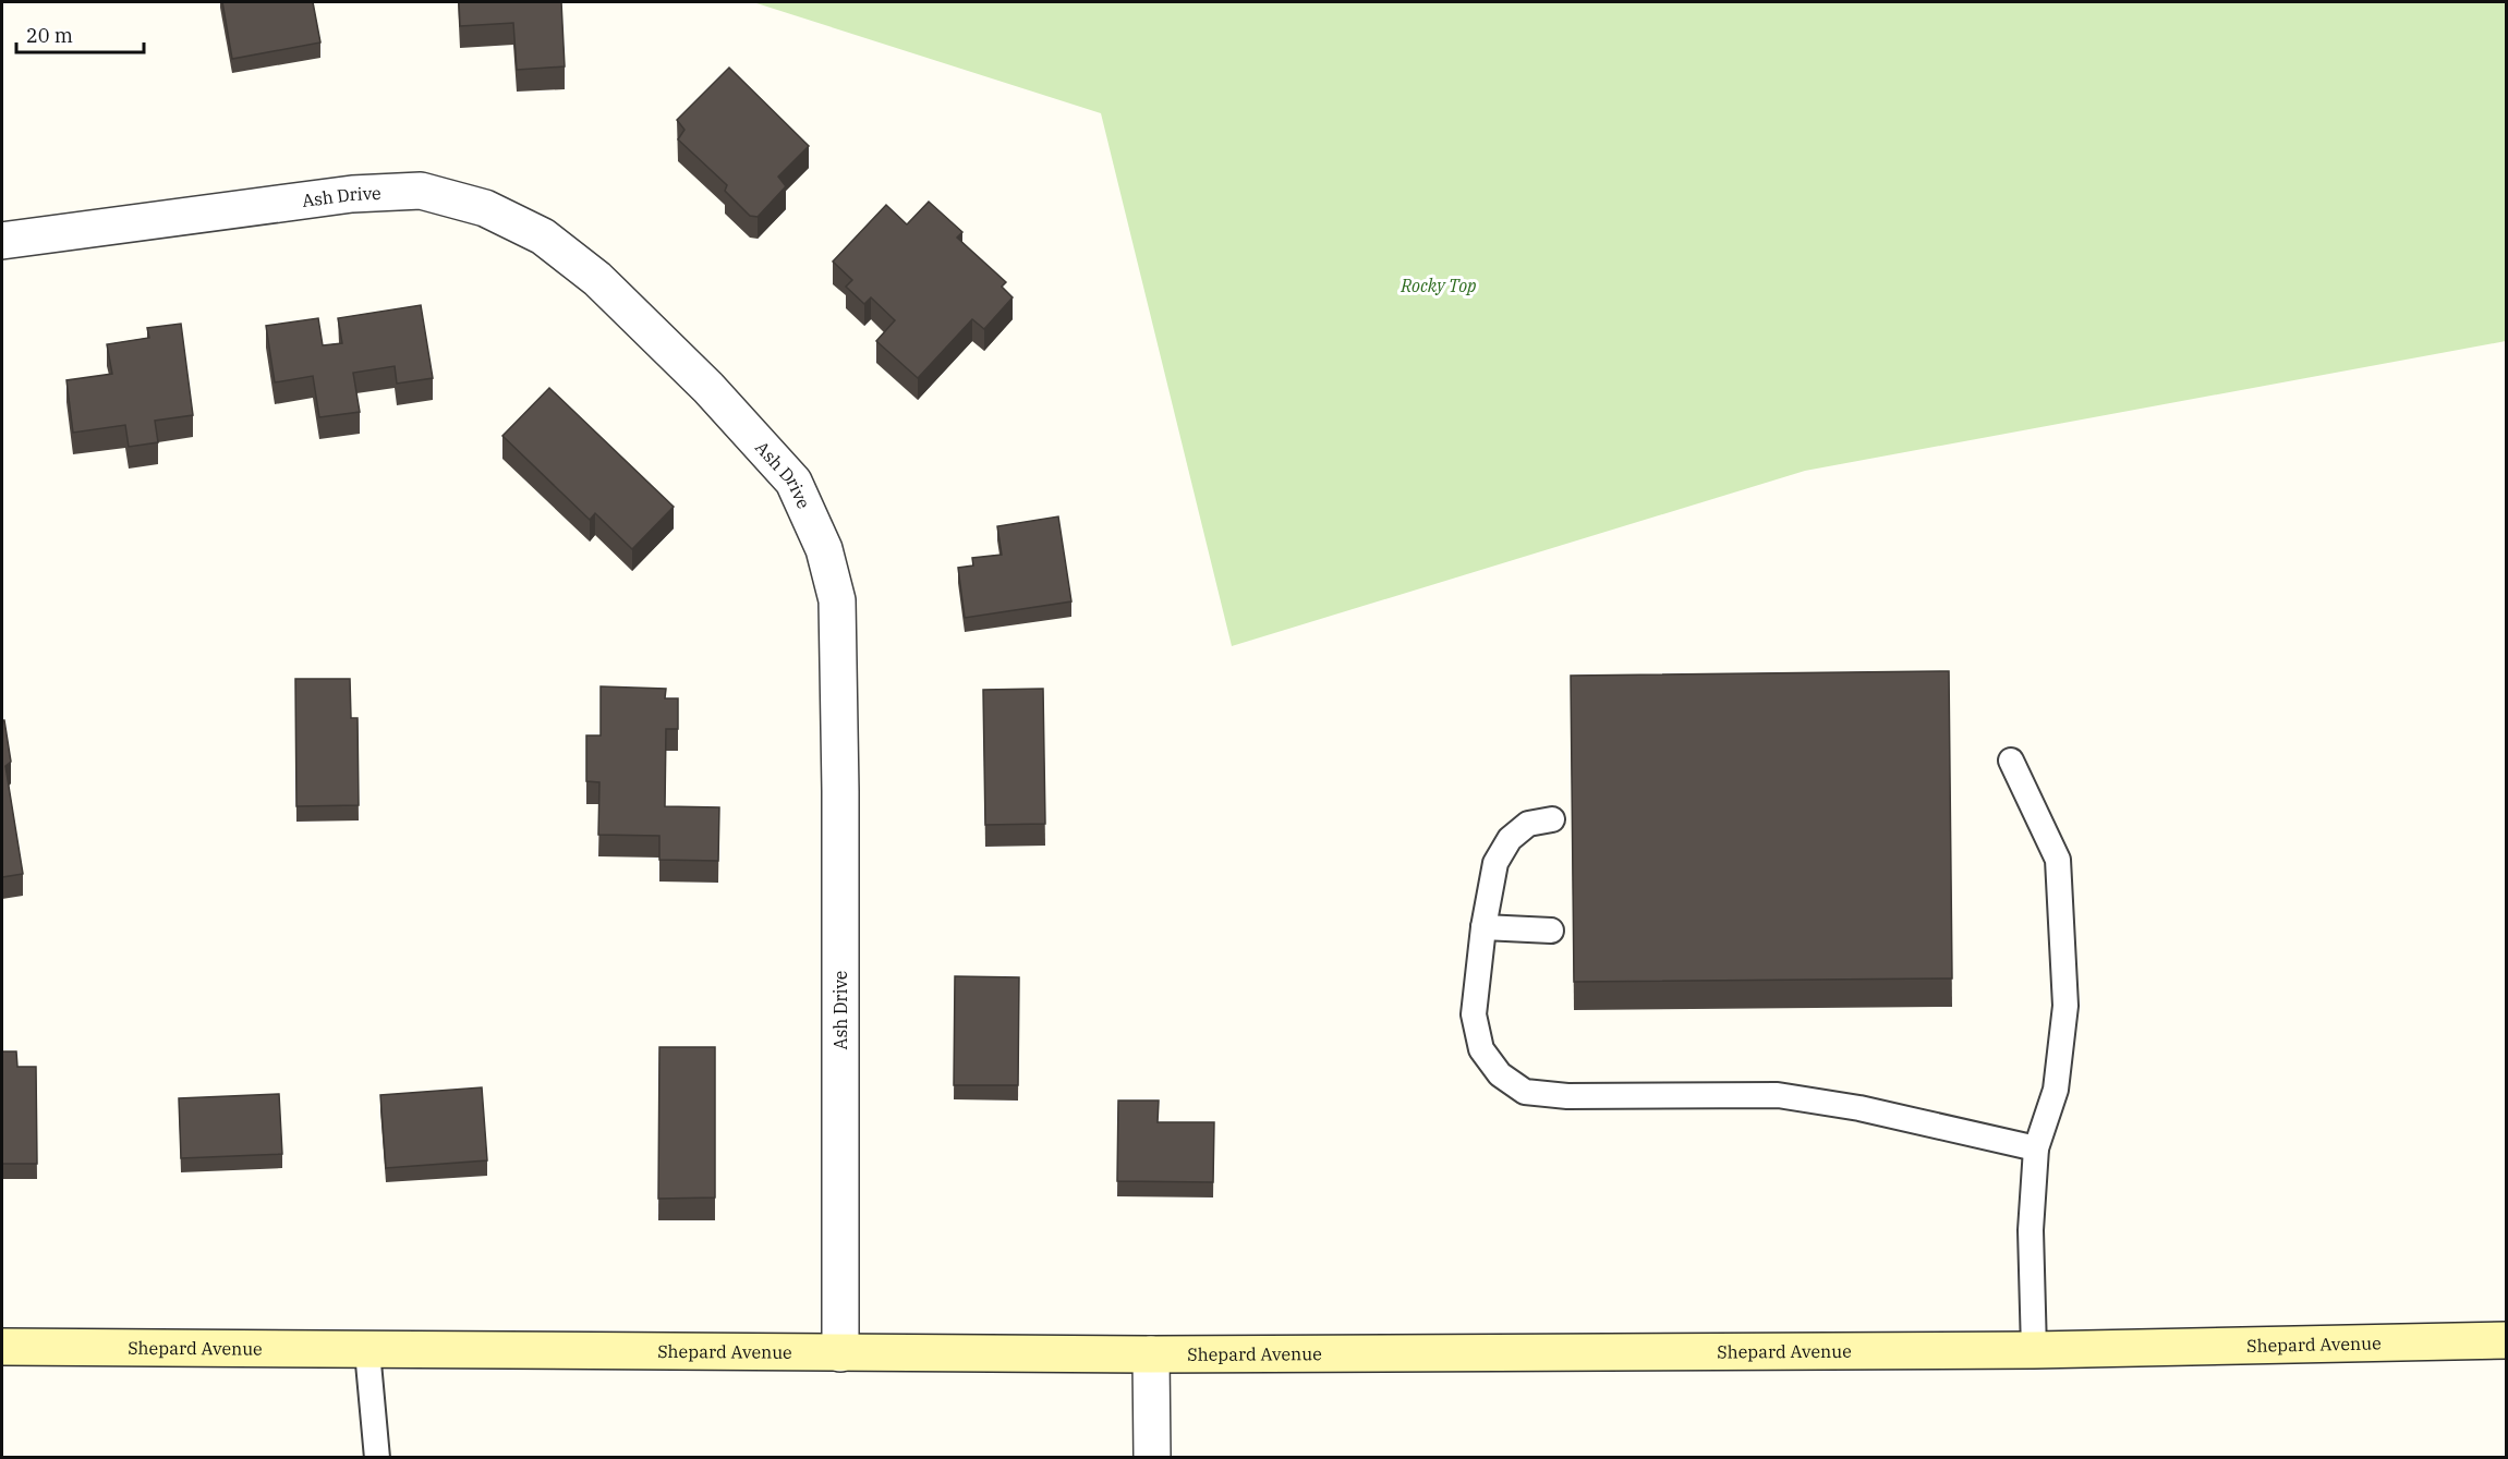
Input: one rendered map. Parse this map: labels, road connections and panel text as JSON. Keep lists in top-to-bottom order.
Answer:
{
  "streets": {
    "main road": ["Shepard Avenue"],
    "street": ["Ash Drive"]
  },
  "crossings": [
    ["Ash Drive", "Shepard Avenue"]
  ],
  "parks": ["Rocky Top"],
  "scale_bar": "20 m"
}
